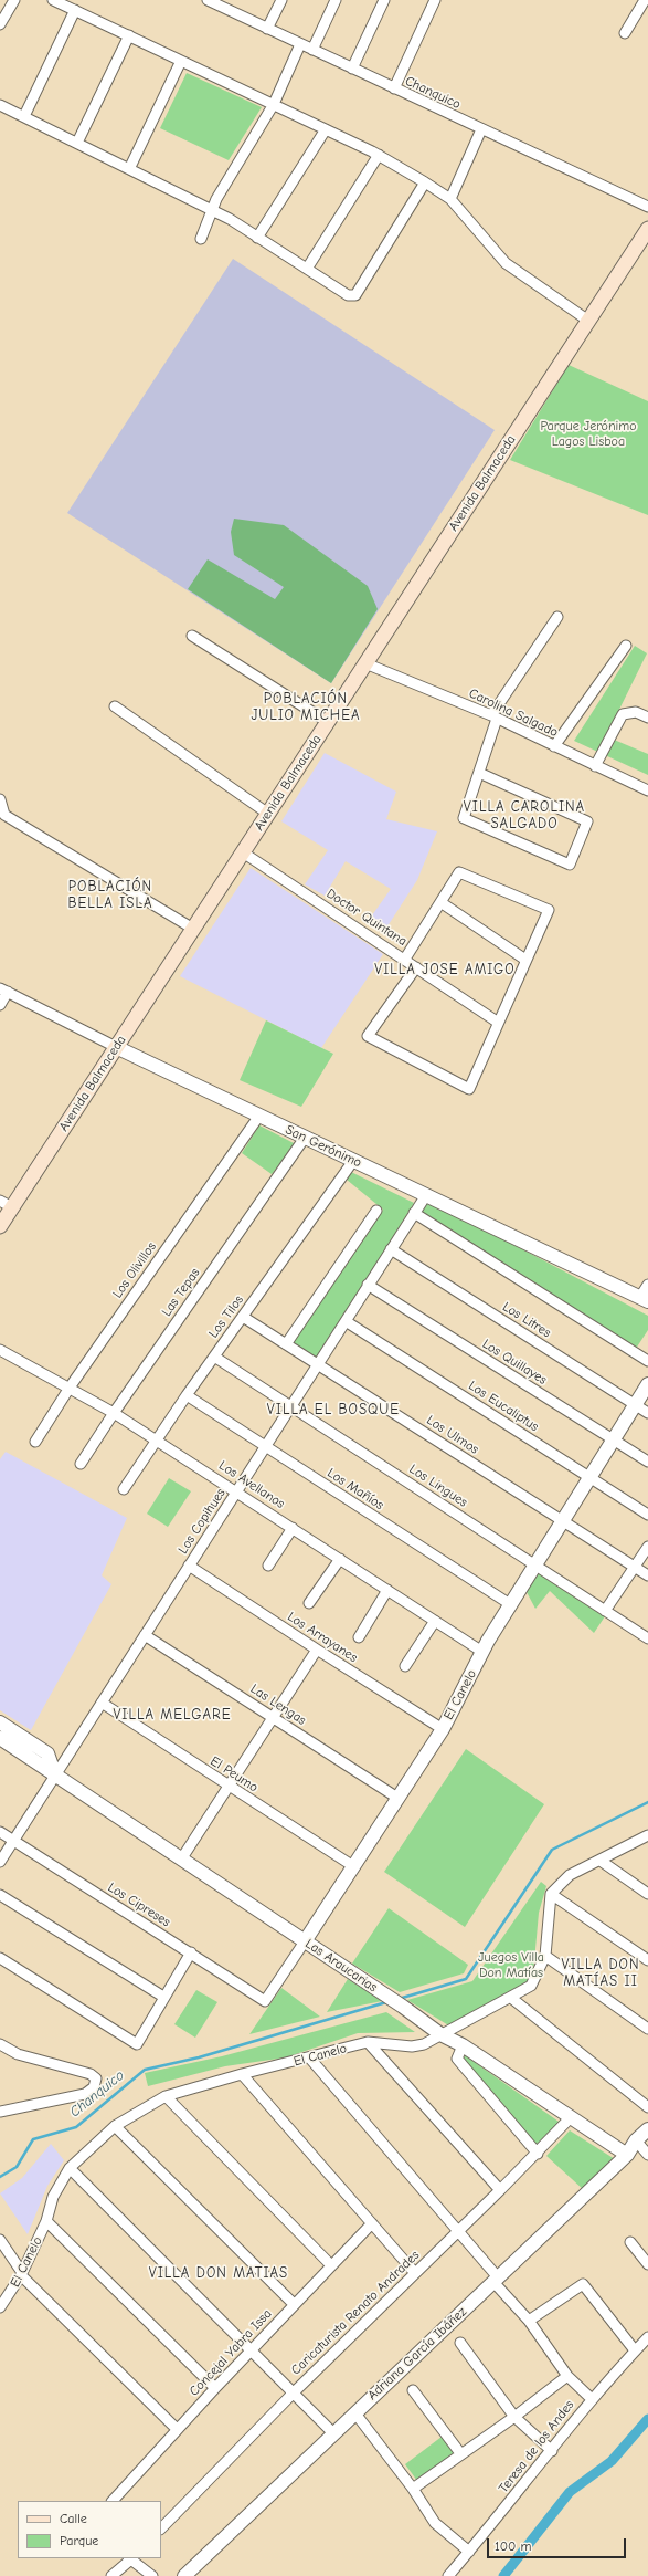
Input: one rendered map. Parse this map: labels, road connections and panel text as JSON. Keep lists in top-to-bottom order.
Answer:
{
  "streets": {
    "main road": ["Avenida Balmaceda"],
    "street": [
      "Chanquico",
      "Carolina Salgado",
      "Doctor Quintana",
      "San Gerónimo",
      "Los Olivillos",
      "Las Tepas",
      "Los Tilos",
      "Los Litres",
      "Los Quillayes",
      "Los Eucaliptus",
      "Los Ulmos",
      "Los Avellanos",
      "Los Lingues",
      "Los Mañíos",
      "Los Copihues",
      "Los Arrayanes",
      "El Canelo",
      "Las Lengas",
      "El Peumo",
      "Los Cipreses",
      "Las Araucarias",
      "Caricaturista Renato Andrades",
      "Concejal Yabra Issa",
      "Adriana García Ibáñez",
      "Teresa de los Andes"
    ]
  },
  "crossings": [
    ["Avenida Balmaceda", "Carolina Salgado"],
    ["Avenida Balmaceda", "Doctor Quintana"],
    ["Avenida Balmaceda", "San Gerónimo"],
    ["San Gerónimo", "Los Olivillos"],
    ["San Gerónimo", "Las Tepas"],
    ["San Gerónimo", "Los Tilos"],
    ["San Gerónimo", "Los Copihues"],
    ["Los Olivillos", "Los Avellanos"],
    ["Las Tepas", "Los Avellanos"],
    ["Los Tilos", "Los Ulmos"],
    ["Los Tilos", "Los Avellanos"],
    ["Los Tilos", "Los Lingues"],
    ["Los Tilos", "Los Mañíos"],
    ["Los Litres", "Los Copihues"],
    ["Los Litres", "El Canelo"],
    ["Los Quillayes", "Los Copihues"],
    ["Los Quillayes", "El Canelo"],
    ["Los Eucaliptus", "Los Copihues"],
    ["Los Eucaliptus", "El Canelo"],
    ["Los Ulmos", "Los Copihues"],
    ["Los Ulmos", "El Canelo"],
    ["Los Avellanos", "Los Copihues"],
    ["Los Avellanos", "El Canelo"],
    ["Los Lingues", "Los Copihues"],
    ["Los Lingues", "El Canelo"],
    ["Los Mañíos", "Los Copihues"],
    ["Los Mañíos", "El Canelo"],
    ["Los Copihues", "Los Arrayanes"],
    ["Los Copihues", "Las Lengas"],
    ["Los Copihues", "El Peumo"],
    ["Los Copihues", "Los Cipreses"],
    ["Los Copihues", "Las Araucarias"],
    ["Los Arrayanes", "El Canelo"],
    ["El Canelo", "Las Lengas"],
    ["El Canelo", "El Peumo"],
    ["El Canelo", "Los Cipreses"],
    ["El Canelo", "Las Araucarias"],
    ["Las Araucarias", "Caricaturista Renato Andrades"],
    ["Las Araucarias", "Adriana García Ibáñez"]
  ],
  "districts": [
    "POBLACIÓN JULIO MICHEA",
    "VILLA CAROLINA SALGADO",
    "POBLACIÓN BELLA ISLA",
    "VILLA JOSE AMIGO",
    "VILLA EL BOSQUE",
    "VILLA MELGARE",
    "VILLA DON MATÍAS II",
    "VILLA DON MATIAS"
  ],
  "water": ["Chanquico"],
  "parks": ["Parque Jerónimo Lagos Lisboa", "Juegos Villa Don Matías"],
  "legend": ["Calle", "Parque"],
  "scale_bar": "100 m"
}
